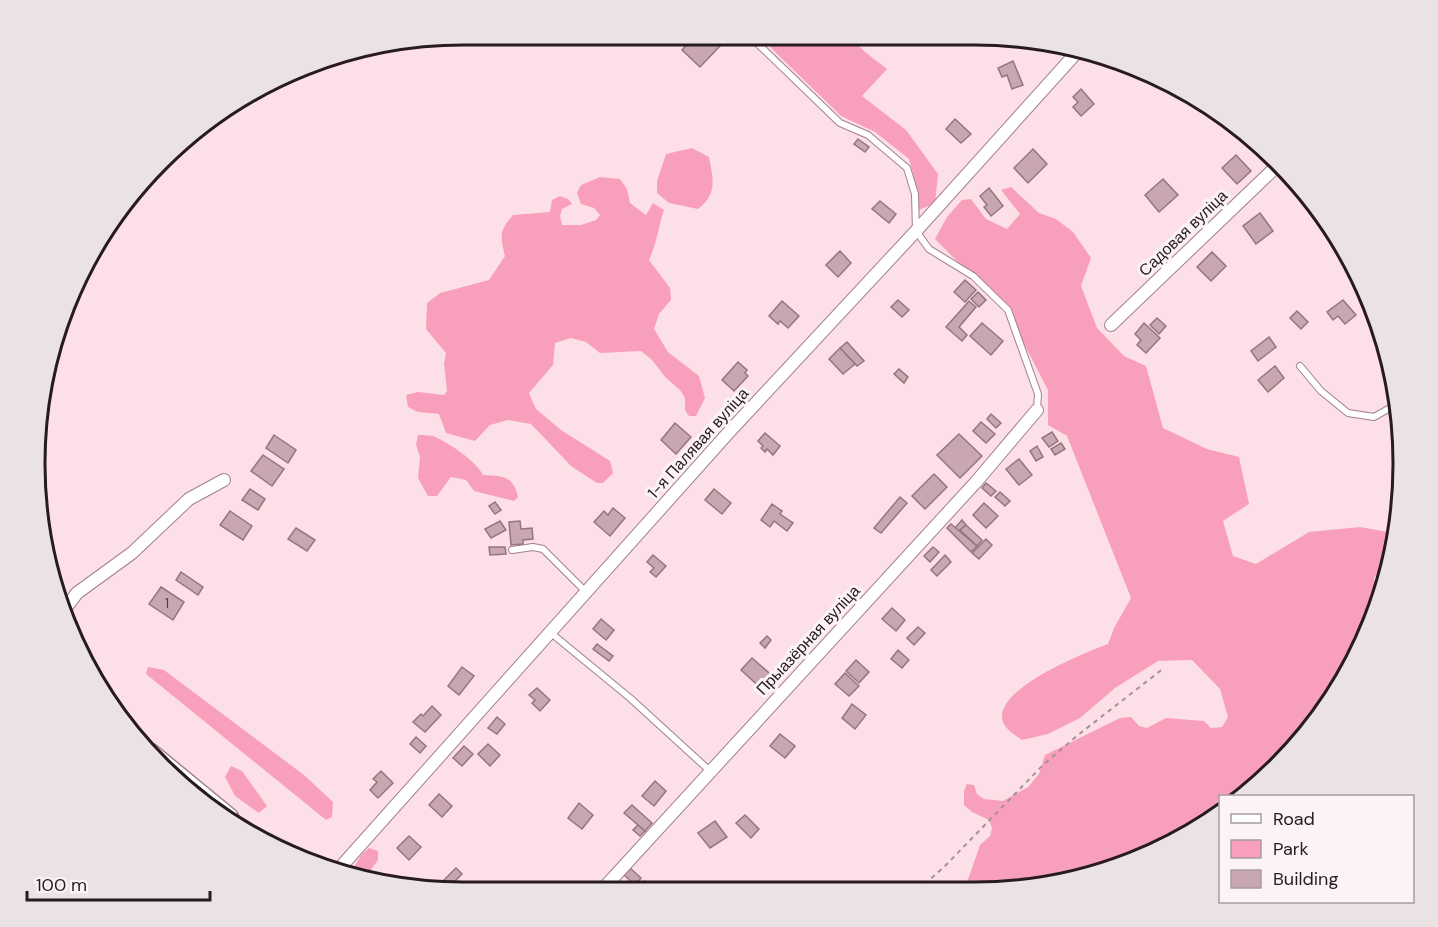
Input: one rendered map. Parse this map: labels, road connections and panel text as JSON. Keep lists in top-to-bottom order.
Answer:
{
  "streets": {
    "street": ["Садовая вуліца", "1-я Палявая вуліца", "Прыазёрная вуліца"]
  },
  "house_numbers": ["1"],
  "legend": ["Road", "Park", "Building"],
  "scale_bar": "100 m"
}
